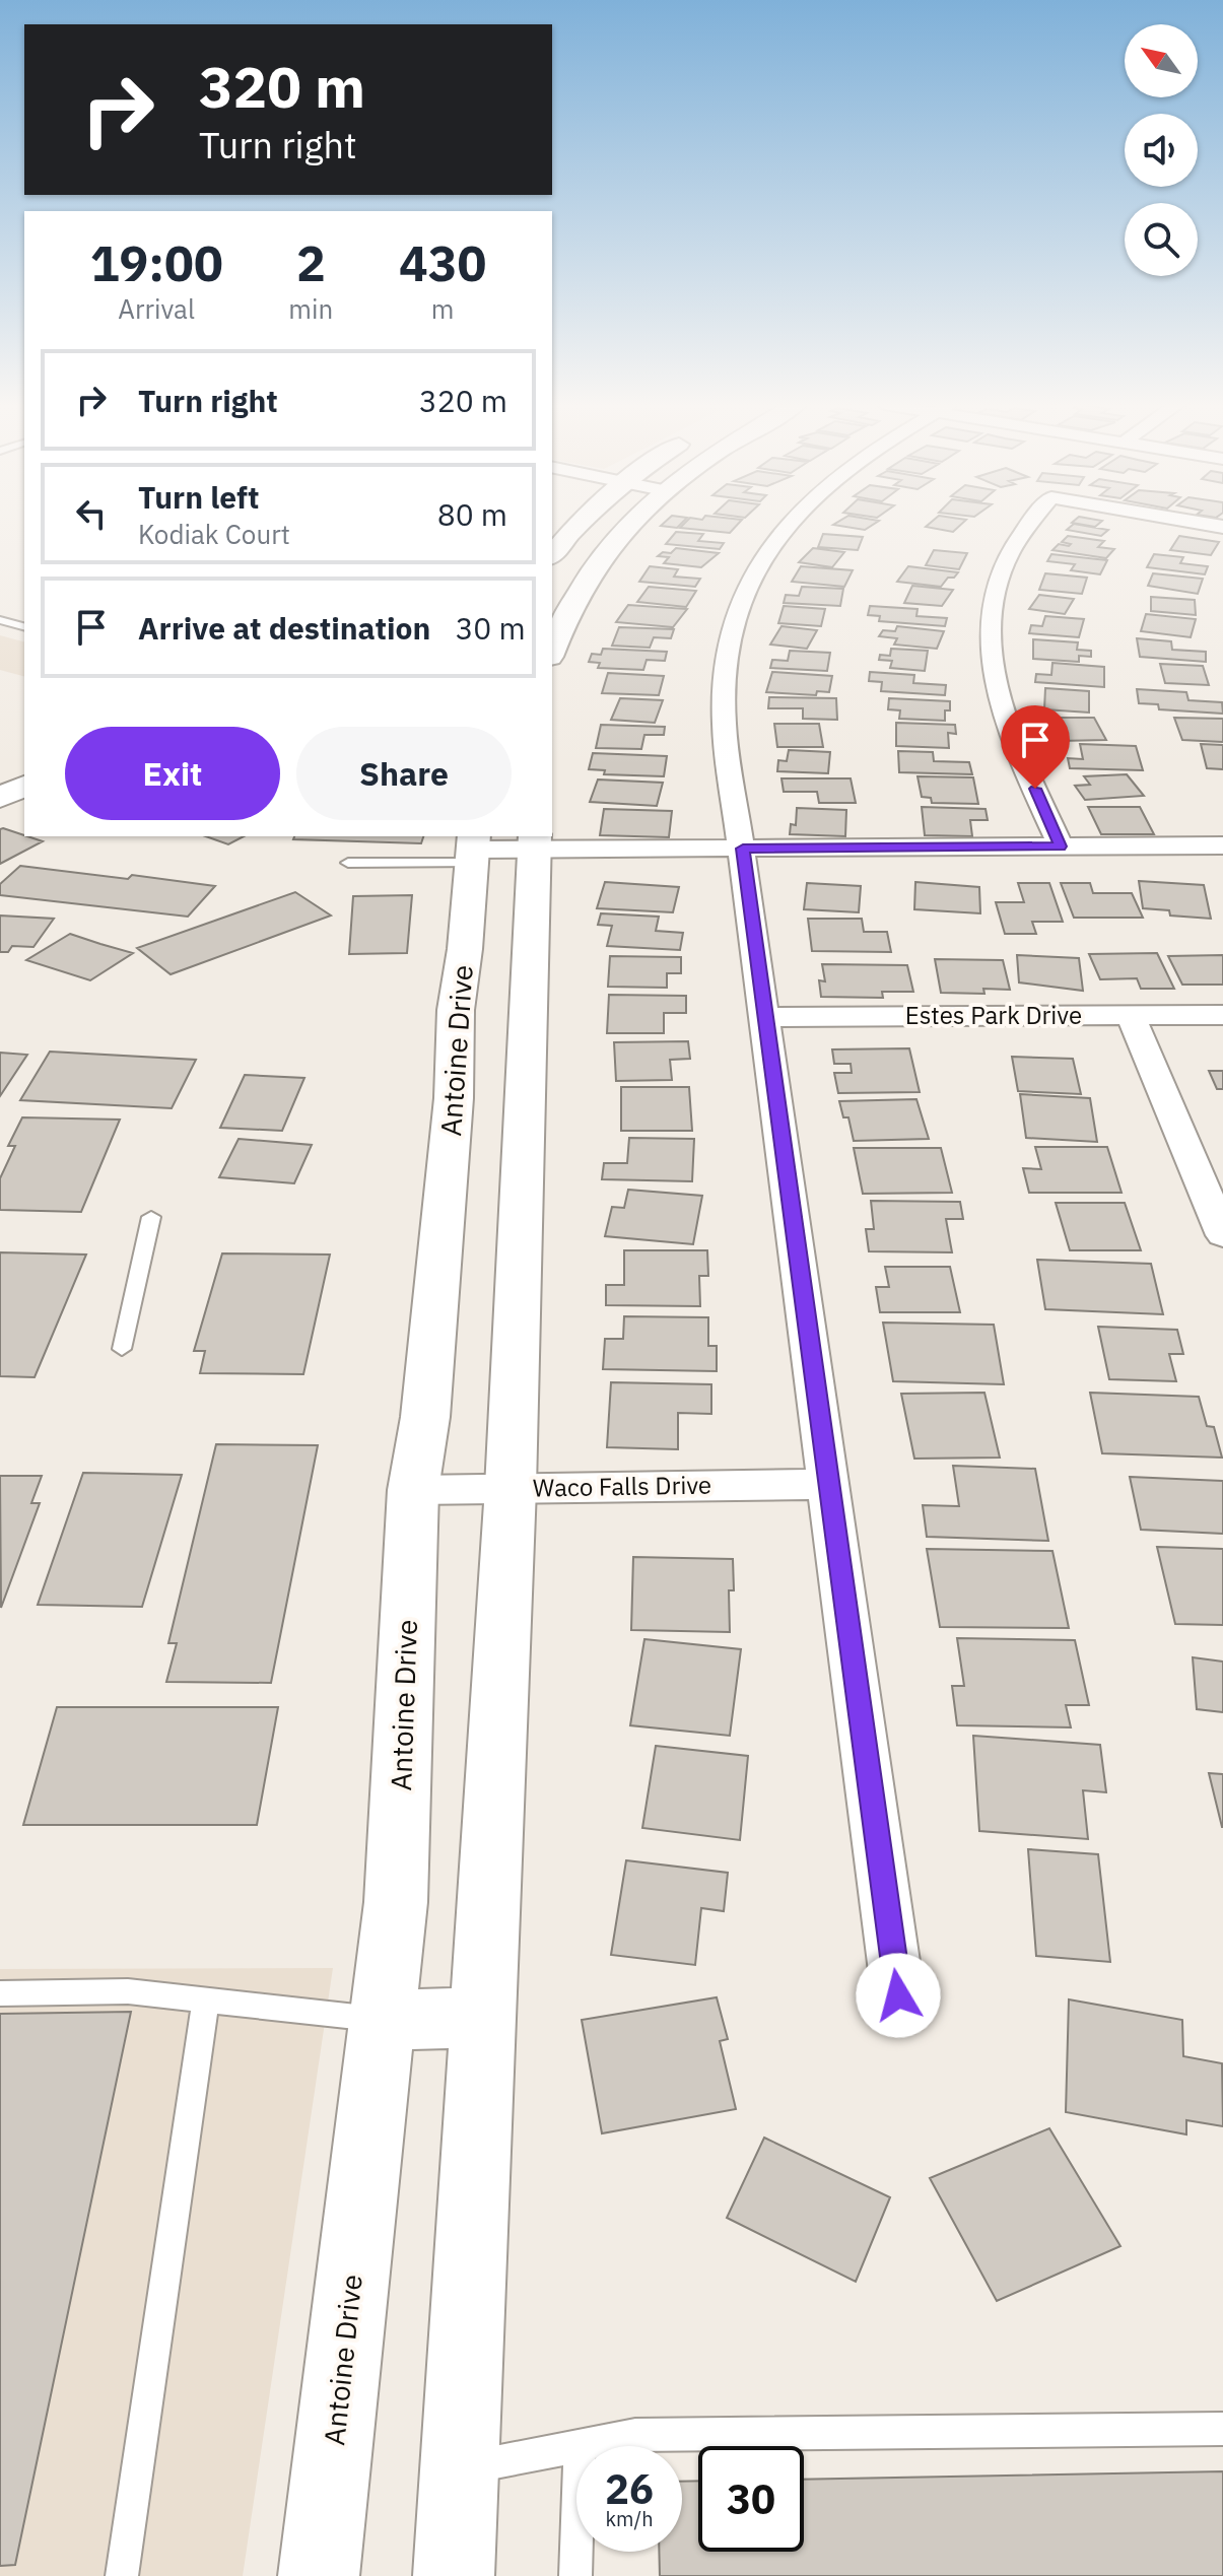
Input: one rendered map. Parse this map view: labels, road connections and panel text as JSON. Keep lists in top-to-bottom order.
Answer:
{
  "streets": {
    "main road": ["Antoine Drive"],
    "street": ["Estes Park Drive", "Waco Falls Drive"]
  },
  "crossings": [
    ["Antoine Drive", "Waco Falls Drive"]
  ],
  "north": "top left",
  "page": {
    "turn": ["320 m", "Turn right"],
    "eta": [
      "19:00",
      "Arrival",
      "2",
      "min",
      "430",
      "m"
    ],
    "list": [
      {
        "name": "Turn right",
        "value": "320 m"
      },
      {
        "name": "Turn left",
        "note": "Kodiak Court",
        "value": "80 m"
      },
      {
        "name": "Arrive at destination",
        "value": "30 m"
      }
    ],
    "buttons": ["Exit", "Share"],
    "speed": "26 km/h",
    "limit": "30"
  }
}
